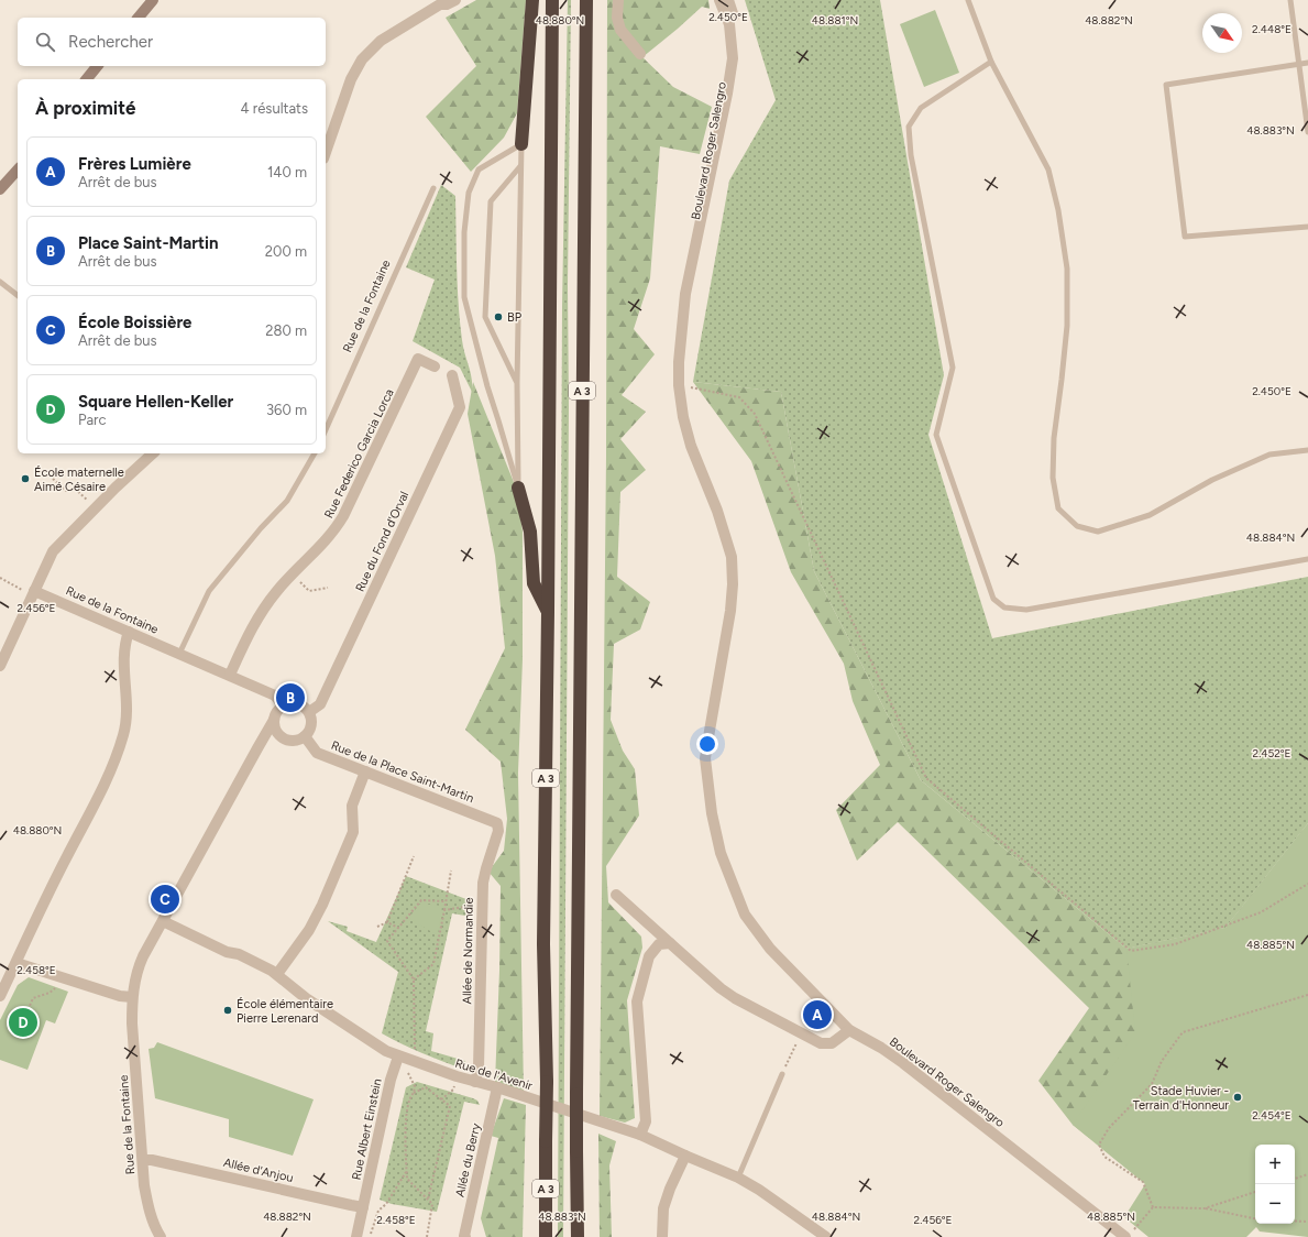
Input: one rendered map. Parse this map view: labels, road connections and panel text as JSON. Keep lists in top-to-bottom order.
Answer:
{
  "streets": {
    "highway": ["A 3"],
    "street": [
      "Boulevard Roger Salengro",
      "Rue de la Fontaine",
      "Rue Federico Garcia Lorca",
      "Rue du Fond d'Orval",
      "Rue de la Place Saint-Martin",
      "Allée de Normandie",
      "Rue de l'Avenir",
      "Rue Albert Einstein",
      "Allée du Berry",
      "Allée d'Anjou"
    ]
  },
  "crossings": [
    ["Rue de la Fontaine", "Rue Federico Garcia Lorca"],
    ["Rue de la Fontaine", "Rue du Fond d'Orval"],
    ["Rue de la Fontaine", "Rue de la Place Saint-Martin"],
    ["Rue de la Fontaine", "Rue de l'Avenir"],
    ["Rue de la Fontaine", "Allée d'Anjou"],
    ["Rue du Fond d'Orval", "Rue de la Place Saint-Martin"],
    ["Rue de la Place Saint-Martin", "Allée de Normandie"],
    ["Allée de Normandie", "Rue de l'Avenir"],
    ["Rue de l'Avenir", "Rue Albert Einstein"],
    ["Rue de l'Avenir", "Allée du Berry"],
    ["Rue Albert Einstein", "Allée d'Anjou"]
  ],
  "places": [
    "BP",
    "École maternelle Aimé Césaire",
    "École élémentaire Pierre Lerenard",
    "Stade Huvier - Terrain d'Honneur"
  ],
  "north": "bottom right",
  "page": {
    "search": "Rechercher",
    "heading": ["À proximité", "4 résultats"],
    "list": [
      {
        "mark": "A",
        "name": "Frères Lumière",
        "note": "Arrêt de bus",
        "value": "140 m"
      },
      {
        "mark": "B",
        "name": "Place Saint-Martin",
        "note": "Arrêt de bus",
        "value": "200 m"
      },
      {
        "mark": "C",
        "name": "École Boissière",
        "note": "Arrêt de bus",
        "value": "280 m"
      },
      {
        "mark": "D",
        "name": "Square Hellen-Keller",
        "note": "Parc",
        "value": "360 m"
      }
    ],
    "pins": [
      "B",
      "C",
      "A",
      "D"
    ],
    "map_buttons": ["+", "−"]
  },
  "coordinates": [
    "2.450°E",
    "48.880°N",
    "48.881°N",
    "48.882°N",
    "2.448°E",
    "48.883°N",
    "48.884°N",
    "2.456°E",
    "2.452°E",
    "48.885°N",
    "2.458°E",
    "2.454°E"
  ]
}
